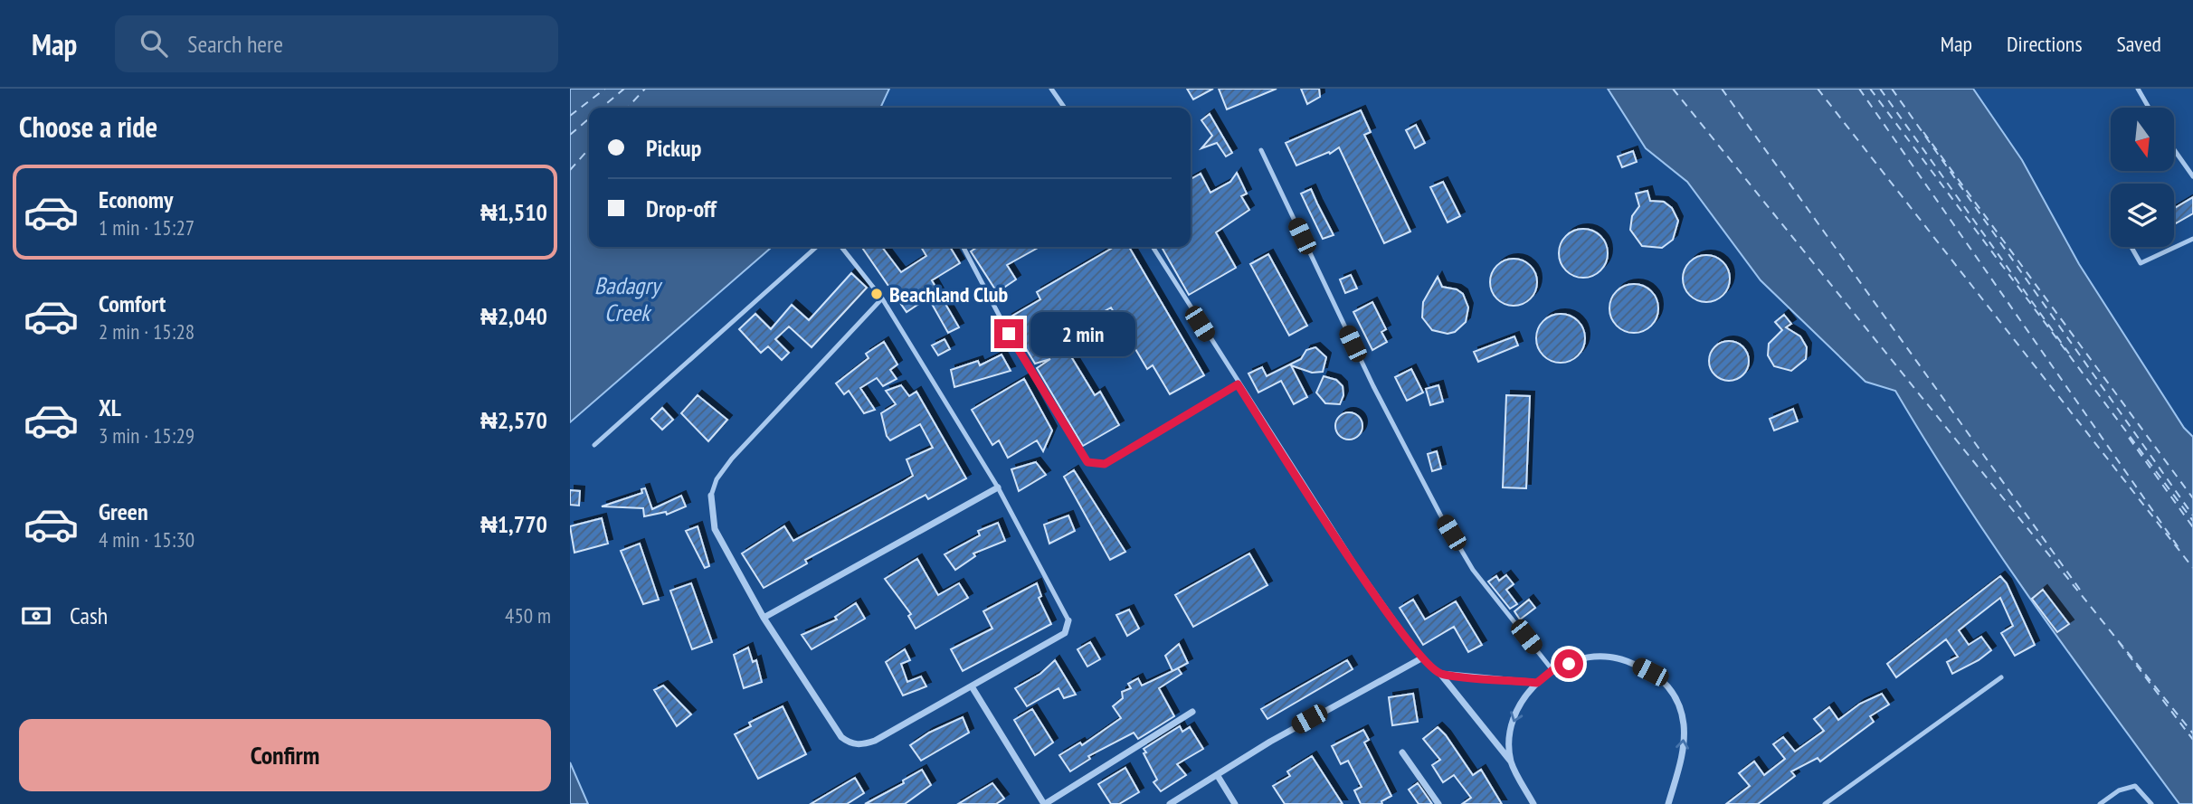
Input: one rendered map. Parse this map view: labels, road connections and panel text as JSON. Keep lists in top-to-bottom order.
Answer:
{
  "water": ["Badagry Creek"],
  "places": ["Beachland Club"],
  "north": "bottom",
  "page": {
    "header": "Map",
    "search": "Search here",
    "nav": ["Map", "Directions", "Saved"],
    "heading": "Choose a ride",
    "banner": ["Pickup", "Drop-off"],
    "list": [
      {
        "name": "Economy",
        "note": "1 min · 15:27",
        "value": "₦1,510"
      },
      {
        "name": "Comfort",
        "note": "2 min · 15:28",
        "value": "₦2,040"
      },
      {
        "name": "XL",
        "note": "3 min · 15:29",
        "value": "₦2,570"
      },
      {
        "name": "Green",
        "note": "4 min · 15:30",
        "value": "₦1,770"
      }
    ],
    "bubble": "2 min",
    "pay": ["Cash", "450 m"],
    "buttons": "Confirm"
  }
}
